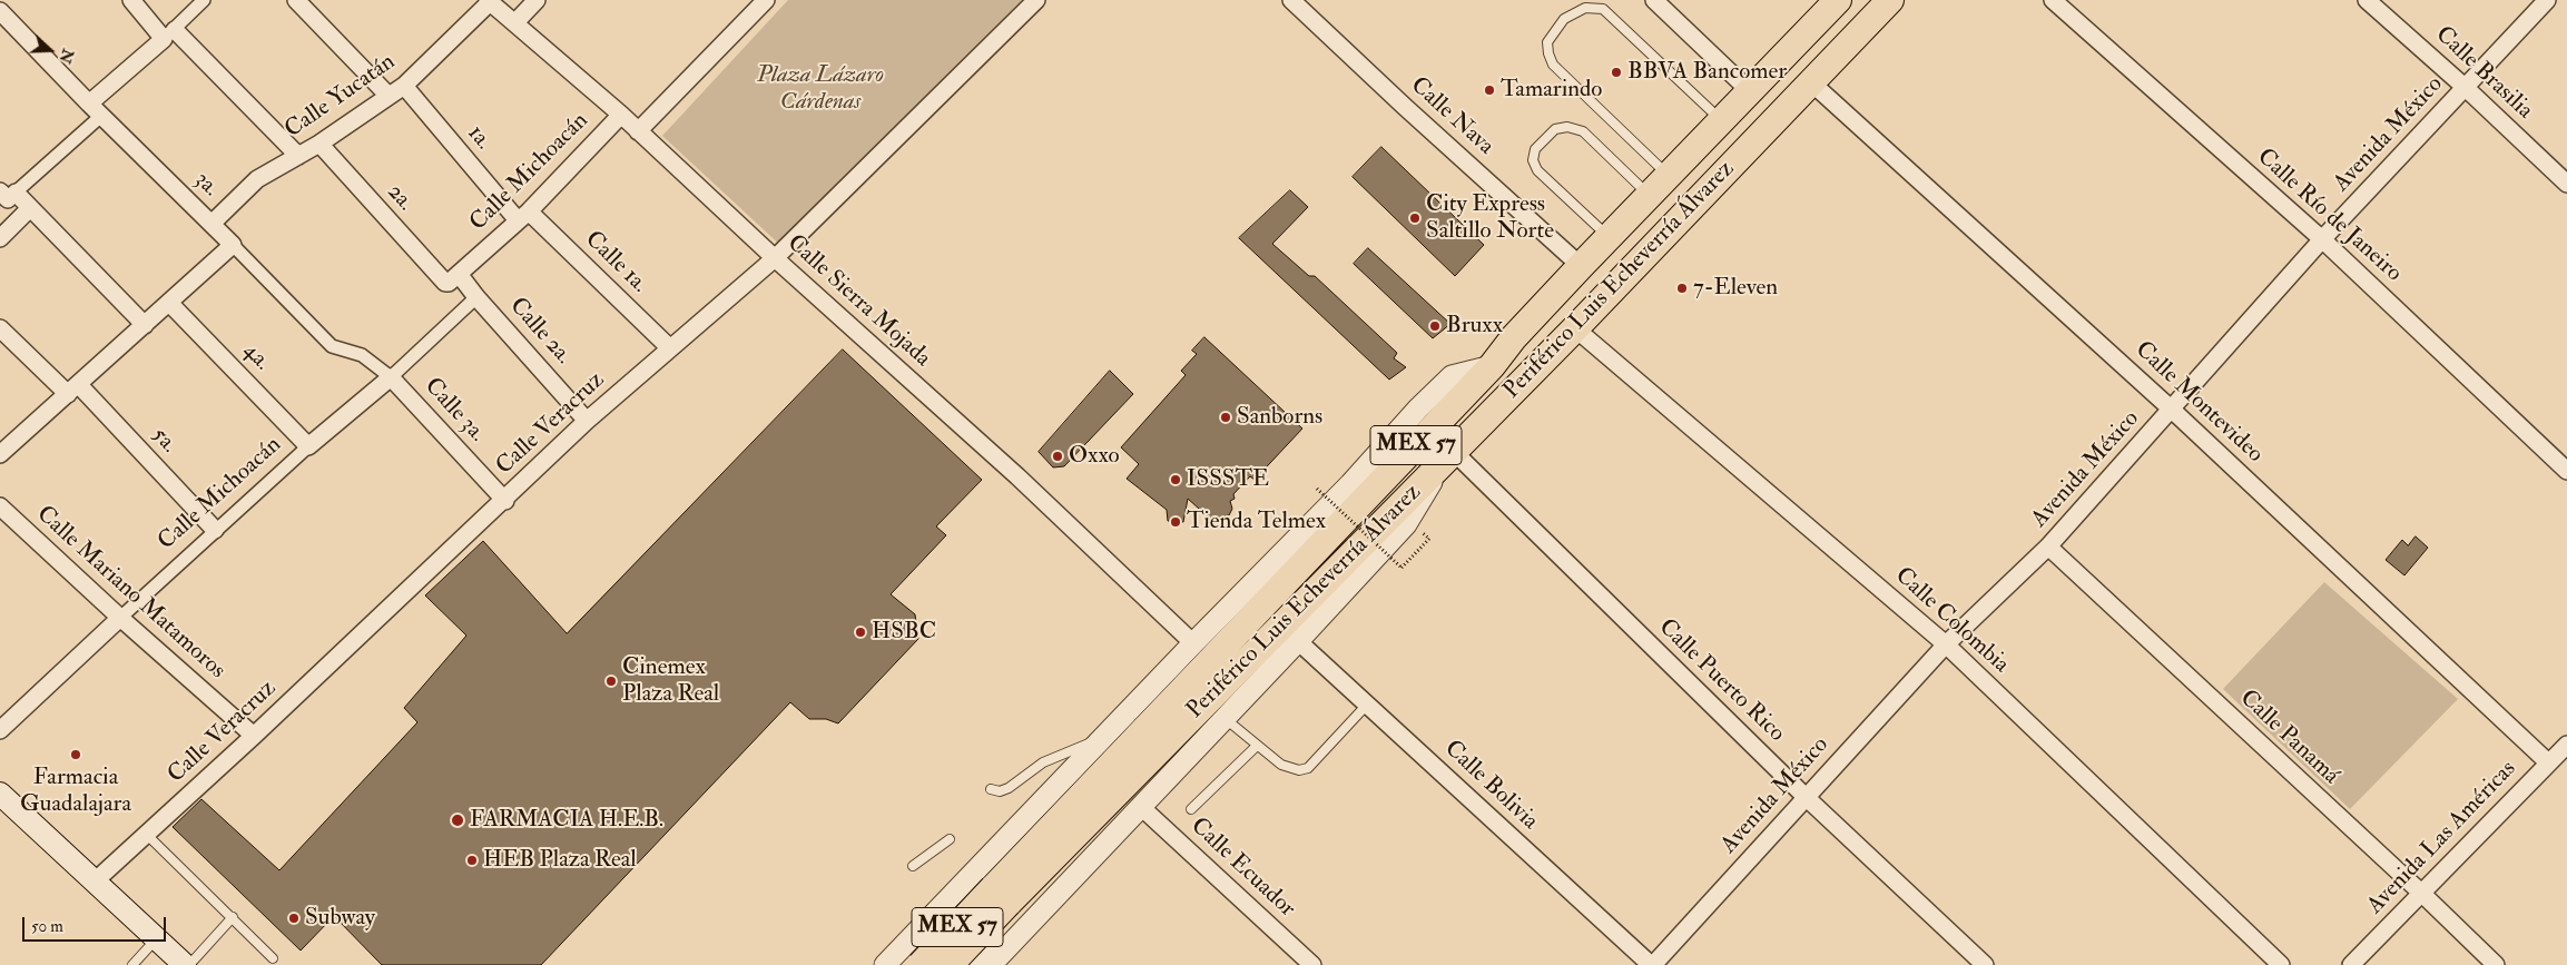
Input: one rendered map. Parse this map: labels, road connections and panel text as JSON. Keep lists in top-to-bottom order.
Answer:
{
  "streets": {
    "highway": ["Periférico Luis Echeverría Álvarez", "MEX 57"],
    "street": [
      "Calle Brasilia",
      "Calle Yucatán",
      "Calle Nava",
      "Avenida México",
      "1a.",
      "Calle Michoacán",
      "3a.",
      "2a.",
      "Calle Río de Janeiro",
      "Calle 1a.",
      "Calle Sierra Mojada",
      "Calle 2a.",
      "4a.",
      "Calle Montevideo",
      "Calle 3a.",
      "Calle Veracruz",
      "5a.",
      "Calle Mariano Matamoros",
      "Calle Colombia",
      "Calle Puerto Rico",
      "Calle Panamá",
      "Calle Bolivia",
      "Avenida Las Américas",
      "Calle Ecuador"
    ]
  },
  "crossings": [
    ["Calle Brasilia", "Avenida México"],
    ["Calle Yucatán", "1a."],
    ["Calle Yucatán", "3a."],
    ["Calle Yucatán", "2a."],
    ["Calle Yucatán", "Calle Sierra Mojada"],
    ["Calle Nava", "Periférico Luis Echeverría Álvarez"],
    ["Avenida México", "Calle Río de Janeiro"],
    ["Avenida México", "Calle Montevideo"],
    ["Avenida México", "Calle Colombia"],
    ["Avenida México", "Calle Puerto Rico"],
    ["Avenida México", "Calle Panamá"],
    ["Avenida México", "Calle Bolivia"],
    ["1a.", "Calle Michoacán"],
    ["1a.", "Calle 1a."],
    ["Calle Michoacán", "3a."],
    ["Calle Michoacán", "2a."],
    ["Calle Michoacán", "Calle 1a."],
    ["Calle Michoacán", "Calle Sierra Mojada"],
    ["Calle Michoacán", "Calle 2a."],
    ["Calle Michoacán", "4a."],
    ["Calle Michoacán", "Calle 3a."],
    ["Calle Michoacán", "5a."],
    ["Calle Michoacán", "Calle Mariano Matamoros"],
    ["3a.", "Calle 3a."],
    ["Calle 1a.", "Calle Veracruz"],
    ["Periférico Luis Echeverría Álvarez", "Calle Montevideo"],
    ["Periférico Luis Echeverría Álvarez", "Calle Colombia"],
    ["Periférico Luis Echeverría Álvarez", "Calle Puerto Rico"],
    ["Calle Sierra Mojada", "Calle Veracruz"],
    ["Calle 2a.", "Calle Veracruz"],
    ["Calle Montevideo", "Avenida Las Américas"],
    ["Calle 3a.", "Calle Veracruz"],
    ["Calle Veracruz", "Calle Mariano Matamoros"],
    ["Calle Panamá", "Avenida Las Américas"]
  ],
  "parks": ["Plaza Lázaro Cárdenas"],
  "places": [
    "BBVA Bancomer",
    "Tamarindo",
    "City Express Saltillo Norte",
    "7-Eleven",
    "Bruxx",
    "Sanborns",
    "Oxxo",
    "ISSSTE",
    "Tienda Telmex",
    "HSBC",
    "Cinemex Plaza Real",
    "Farmacia Guadalajara",
    "FARMACIA H.E.B.",
    "HEB Plaza Real",
    "Subway"
  ],
  "scale_bar": "50 m",
  "north": "right"
}
